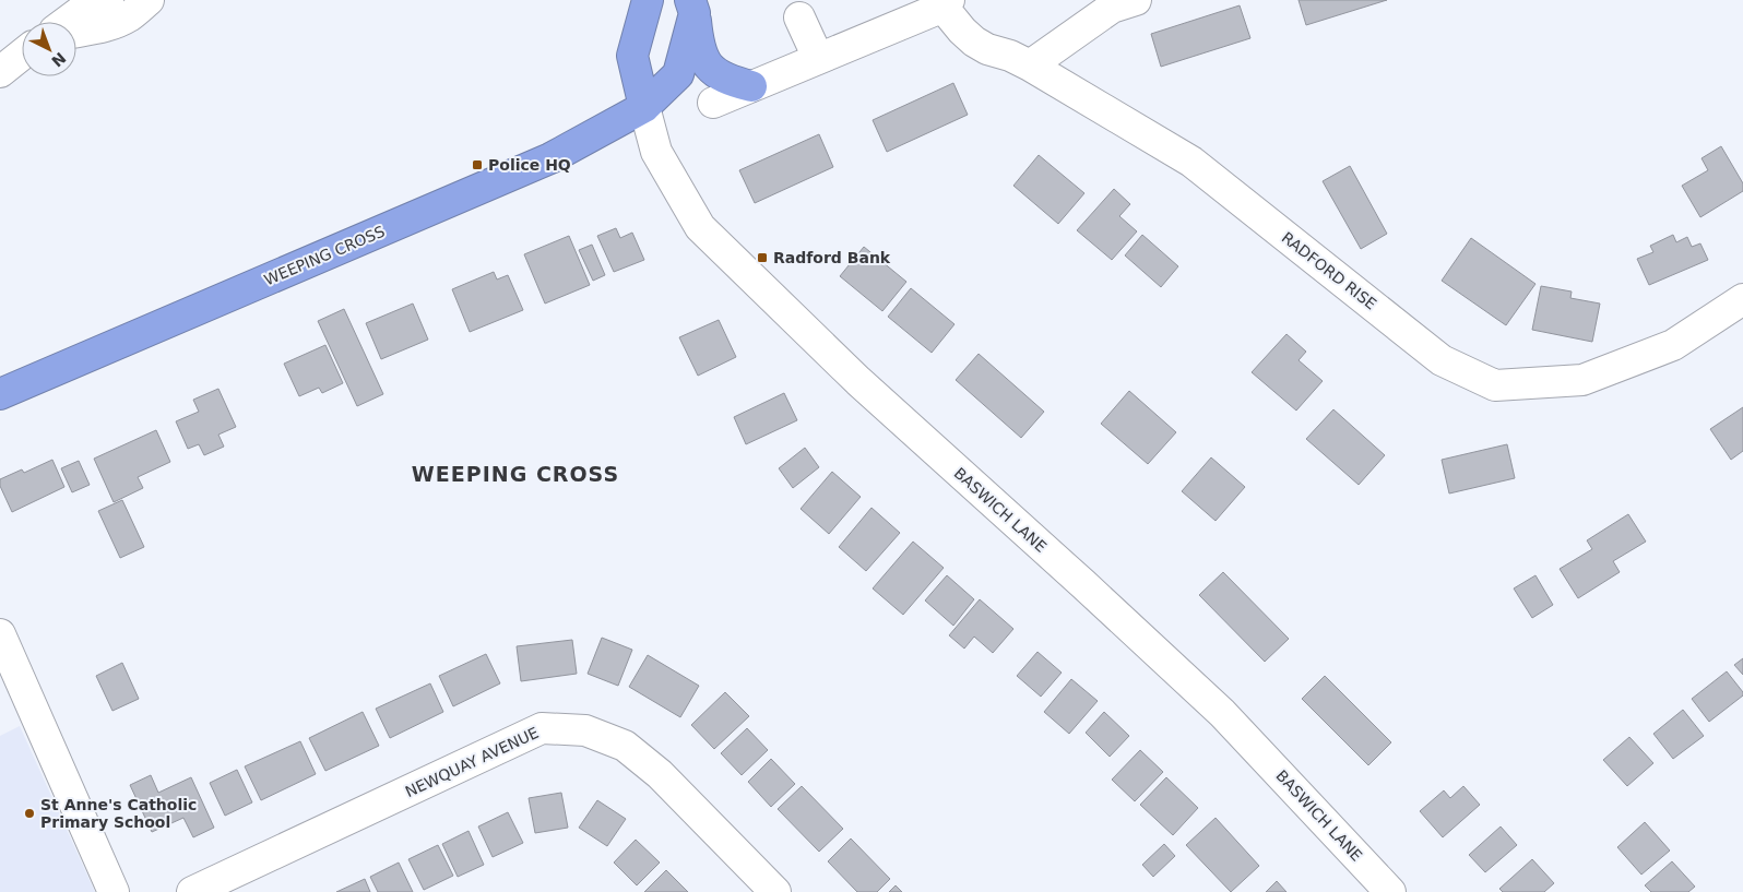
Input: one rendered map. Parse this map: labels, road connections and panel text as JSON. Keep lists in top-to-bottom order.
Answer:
{
  "streets": {
    "highway": ["WEEPING CROSS"],
    "street": ["RADFORD RISE", "BASWICH LANE", "NEWQUAY AVENUE"]
  },
  "crossings": [
    ["WEEPING CROSS", "BASWICH LANE"]
  ],
  "districts": ["WEEPING CROSS"],
  "places": {
    "transit": ["Police HQ", "Radford Bank"],
    "other": ["St Anne's Catholic Primary School"]
  },
  "north": "bottom right"
}
